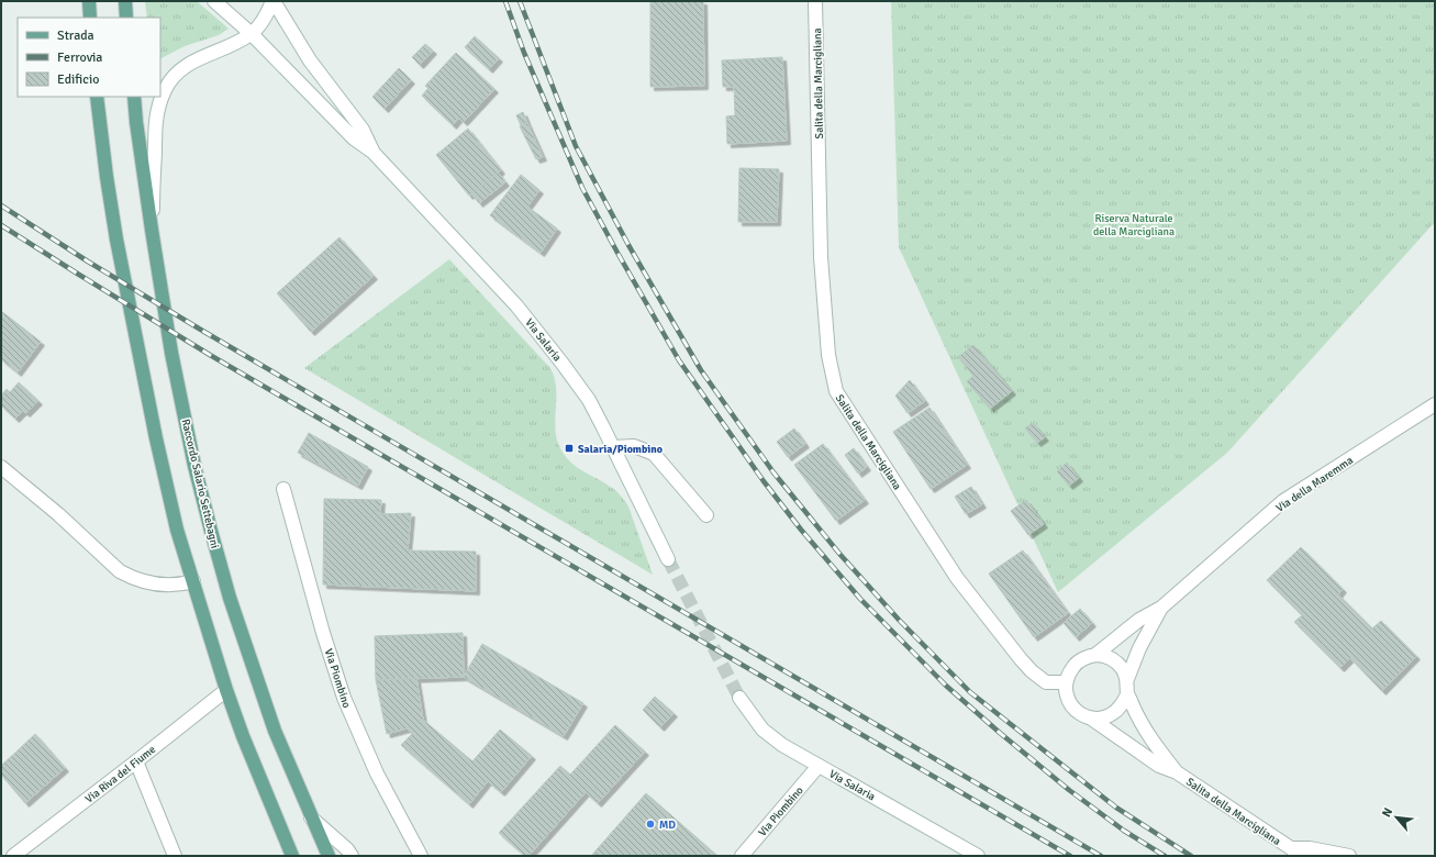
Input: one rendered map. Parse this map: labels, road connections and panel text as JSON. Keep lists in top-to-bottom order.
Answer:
{
  "streets": {
    "main road": ["Raccordo Salario Settebagni"],
    "street": [
      "Salita della Marcigliana",
      "Via Salaria",
      "Via della Maremma",
      "Via Piombino",
      "Via Riva del Fiume"
    ]
  },
  "crossings": [
    ["Salita della Marcigliana", "Via della Maremma"],
    ["Via Salaria", "Via Piombino"]
  ],
  "parks": ["Riserva Naturale della Marcigliana"],
  "places": {
    "transit": ["Salaria/Piombino"],
    "other": ["MD"]
  },
  "legend": ["Strada", "Ferrovia", "Edificio"],
  "north": "top left"
}
